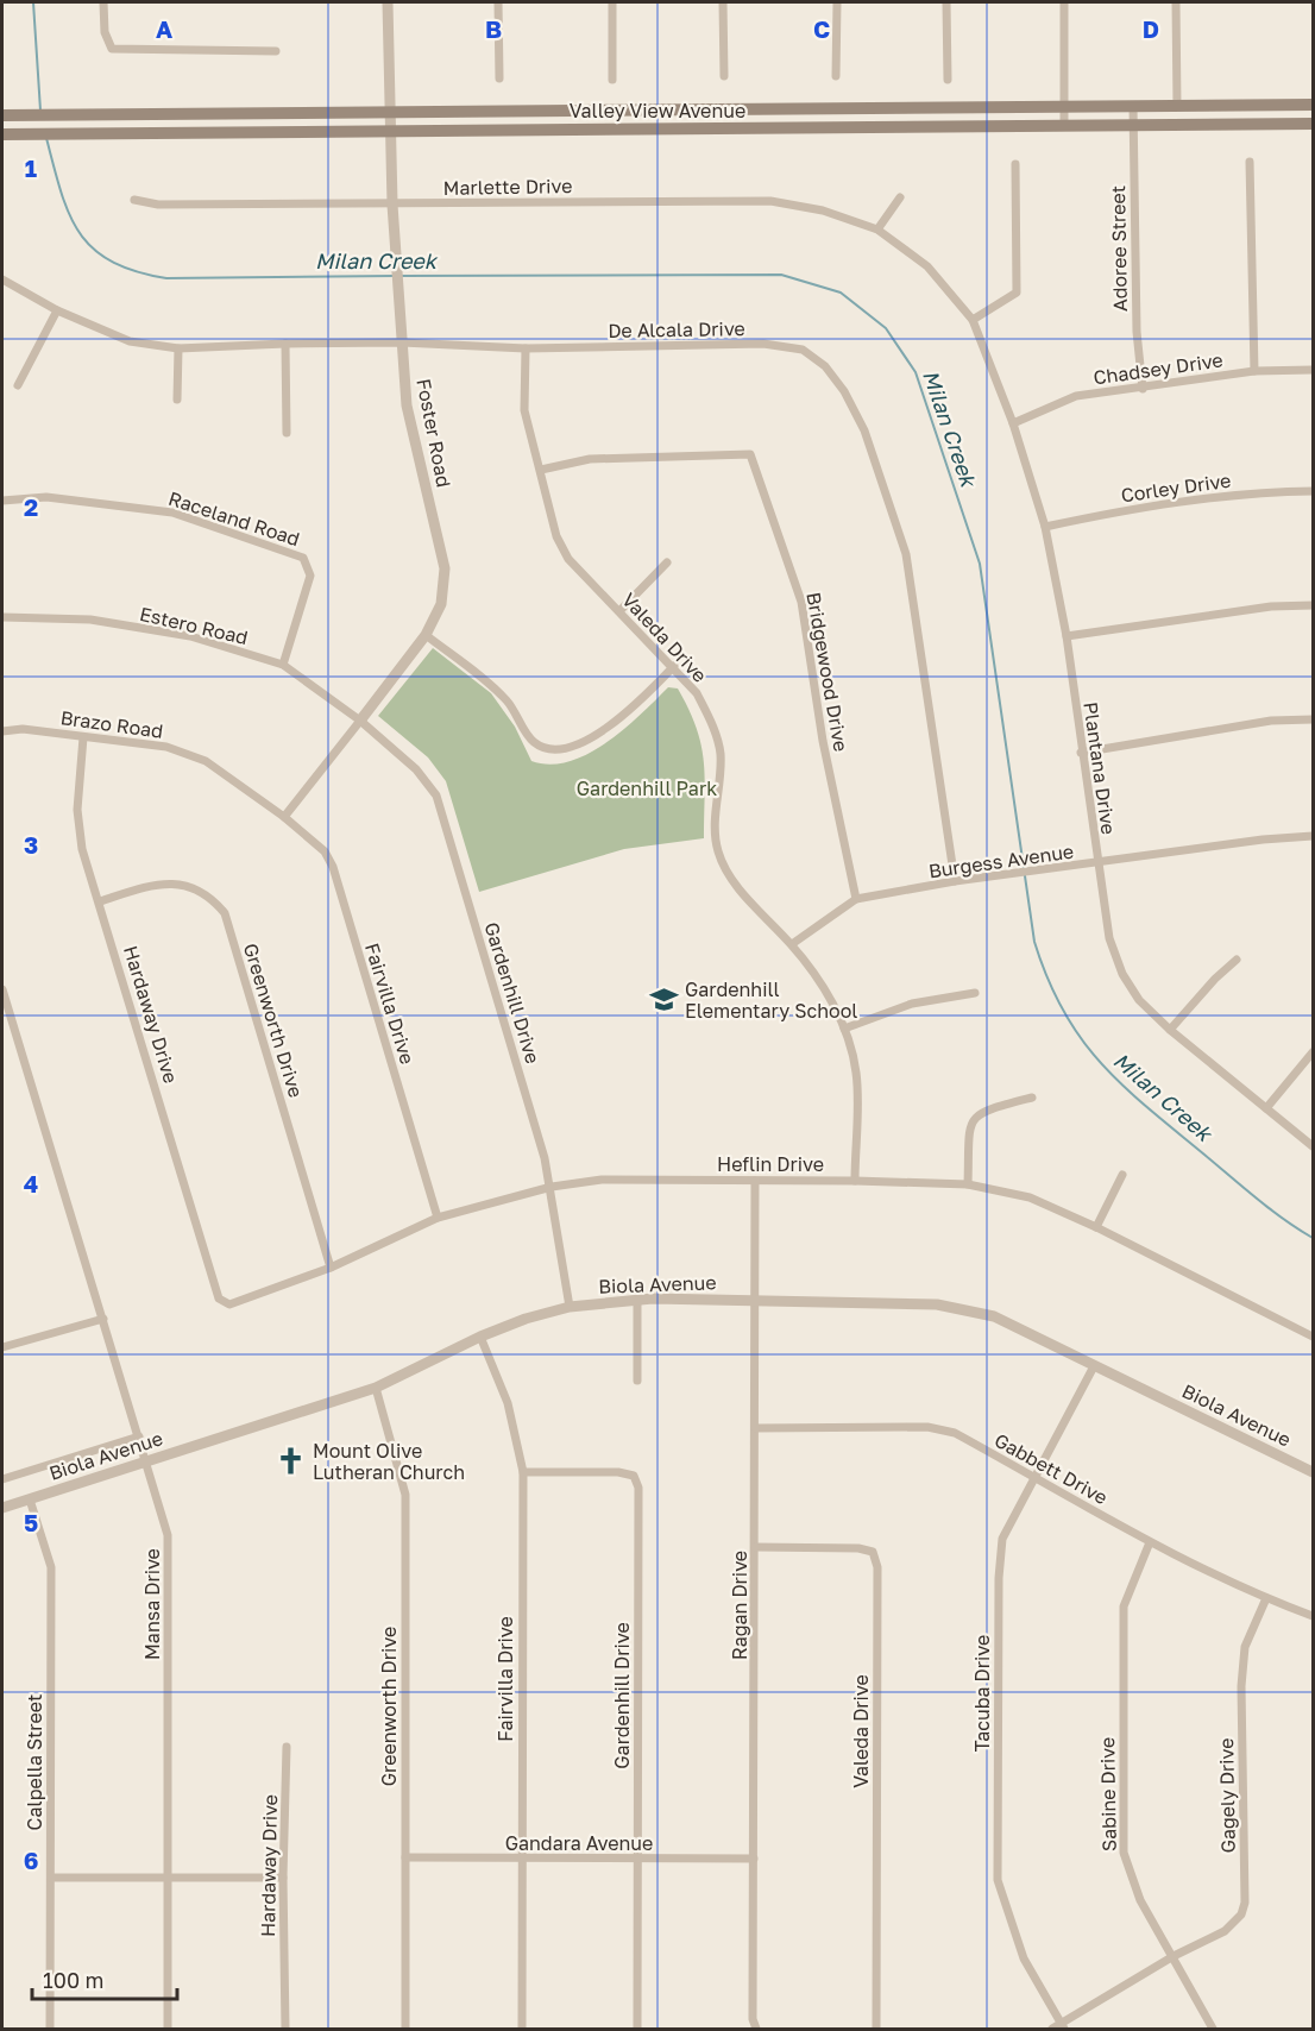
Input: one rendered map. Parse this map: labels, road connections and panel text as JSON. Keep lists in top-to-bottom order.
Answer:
{
  "streets": {
    "main road": ["Valley View Avenue"],
    "street": [
      "Marlette Drive",
      "Adoree Street",
      "De Alcala Drive",
      "Chadsey Drive",
      "Foster Road",
      "Corley Drive",
      "Raceland Road",
      "Estero Road",
      "Valeda Drive",
      "Bridgewood Drive",
      "Brazo Road",
      "Plantana Drive",
      "Burgess Avenue",
      "Gardenhill Drive",
      "Fairvilla Drive",
      "Hardaway Drive",
      "Greenworth Drive",
      "Heflin Drive",
      "Biola Avenue",
      "Gabbett Drive",
      "Mansa Drive",
      "Ragan Drive",
      "Tacuba Drive",
      "Calpella Street",
      "Sabine Drive",
      "Gagely Drive",
      "Gandara Avenue"
    ]
  },
  "crossings": [
    ["Valley View Avenue", "Adoree Street"],
    ["Valley View Avenue", "Foster Road"],
    ["Marlette Drive", "Foster Road"],
    ["Marlette Drive", "Plantana Drive"],
    ["Adoree Street", "Chadsey Drive"],
    ["De Alcala Drive", "Foster Road"],
    ["De Alcala Drive", "Valeda Drive"],
    ["De Alcala Drive", "Burgess Avenue"],
    ["Chadsey Drive", "Plantana Drive"],
    ["Foster Road", "Estero Road"],
    ["Foster Road", "Brazo Road"],
    ["Foster Road", "Gardenhill Drive"],
    ["Foster Road", "Fairvilla Drive"],
    ["Corley Drive", "Plantana Drive"],
    ["Raceland Road", "Estero Road"],
    ["Estero Road", "Gardenhill Drive"],
    ["Valeda Drive", "Bridgewood Drive"],
    ["Valeda Drive", "Burgess Avenue"],
    ["Valeda Drive", "Heflin Drive"],
    ["Valeda Drive", "Ragan Drive"],
    ["Bridgewood Drive", "Burgess Avenue"],
    ["Brazo Road", "Fairvilla Drive"],
    ["Brazo Road", "Hardaway Drive"],
    ["Plantana Drive", "Burgess Avenue"],
    ["Gardenhill Drive", "Fairvilla Drive"],
    ["Gardenhill Drive", "Heflin Drive"],
    ["Gardenhill Drive", "Biola Avenue"],
    ["Gardenhill Drive", "Gandara Avenue"],
    ["Fairvilla Drive", "Heflin Drive"],
    ["Fairvilla Drive", "Biola Avenue"],
    ["Fairvilla Drive", "Gandara Avenue"],
    ["Hardaway Drive", "Greenworth Drive"],
    ["Hardaway Drive", "Heflin Drive"],
    ["Greenworth Drive", "Heflin Drive"],
    ["Greenworth Drive", "Biola Avenue"],
    ["Greenworth Drive", "Gandara Avenue"],
    ["Heflin Drive", "Ragan Drive"],
    ["Biola Avenue", "Mansa Drive"],
    ["Biola Avenue", "Ragan Drive"],
    ["Biola Avenue", "Tacuba Drive"],
    ["Biola Avenue", "Calpella Street"],
    ["Gabbett Drive", "Ragan Drive"],
    ["Gabbett Drive", "Tacuba Drive"],
    ["Gabbett Drive", "Sabine Drive"],
    ["Gabbett Drive", "Gagely Drive"],
    ["Ragan Drive", "Gandara Avenue"],
    ["Tacuba Drive", "Gagely Drive"],
    ["Sabine Drive", "Gagely Drive"]
  ],
  "water": ["Milan Creek"],
  "parks": ["Gardenhill Park"],
  "places": {
    "school or university": ["Gardenhill Elementary School"],
    "church": ["Mount Olive Lutheran Church"]
  },
  "scale_bar": "100 m",
  "grid": {
    "columns": [
      "A",
      "B",
      "C",
      "D"
    ],
    "rows": [
      "1",
      "2",
      "3",
      "4",
      "5",
      "6"
    ]
  }
}
